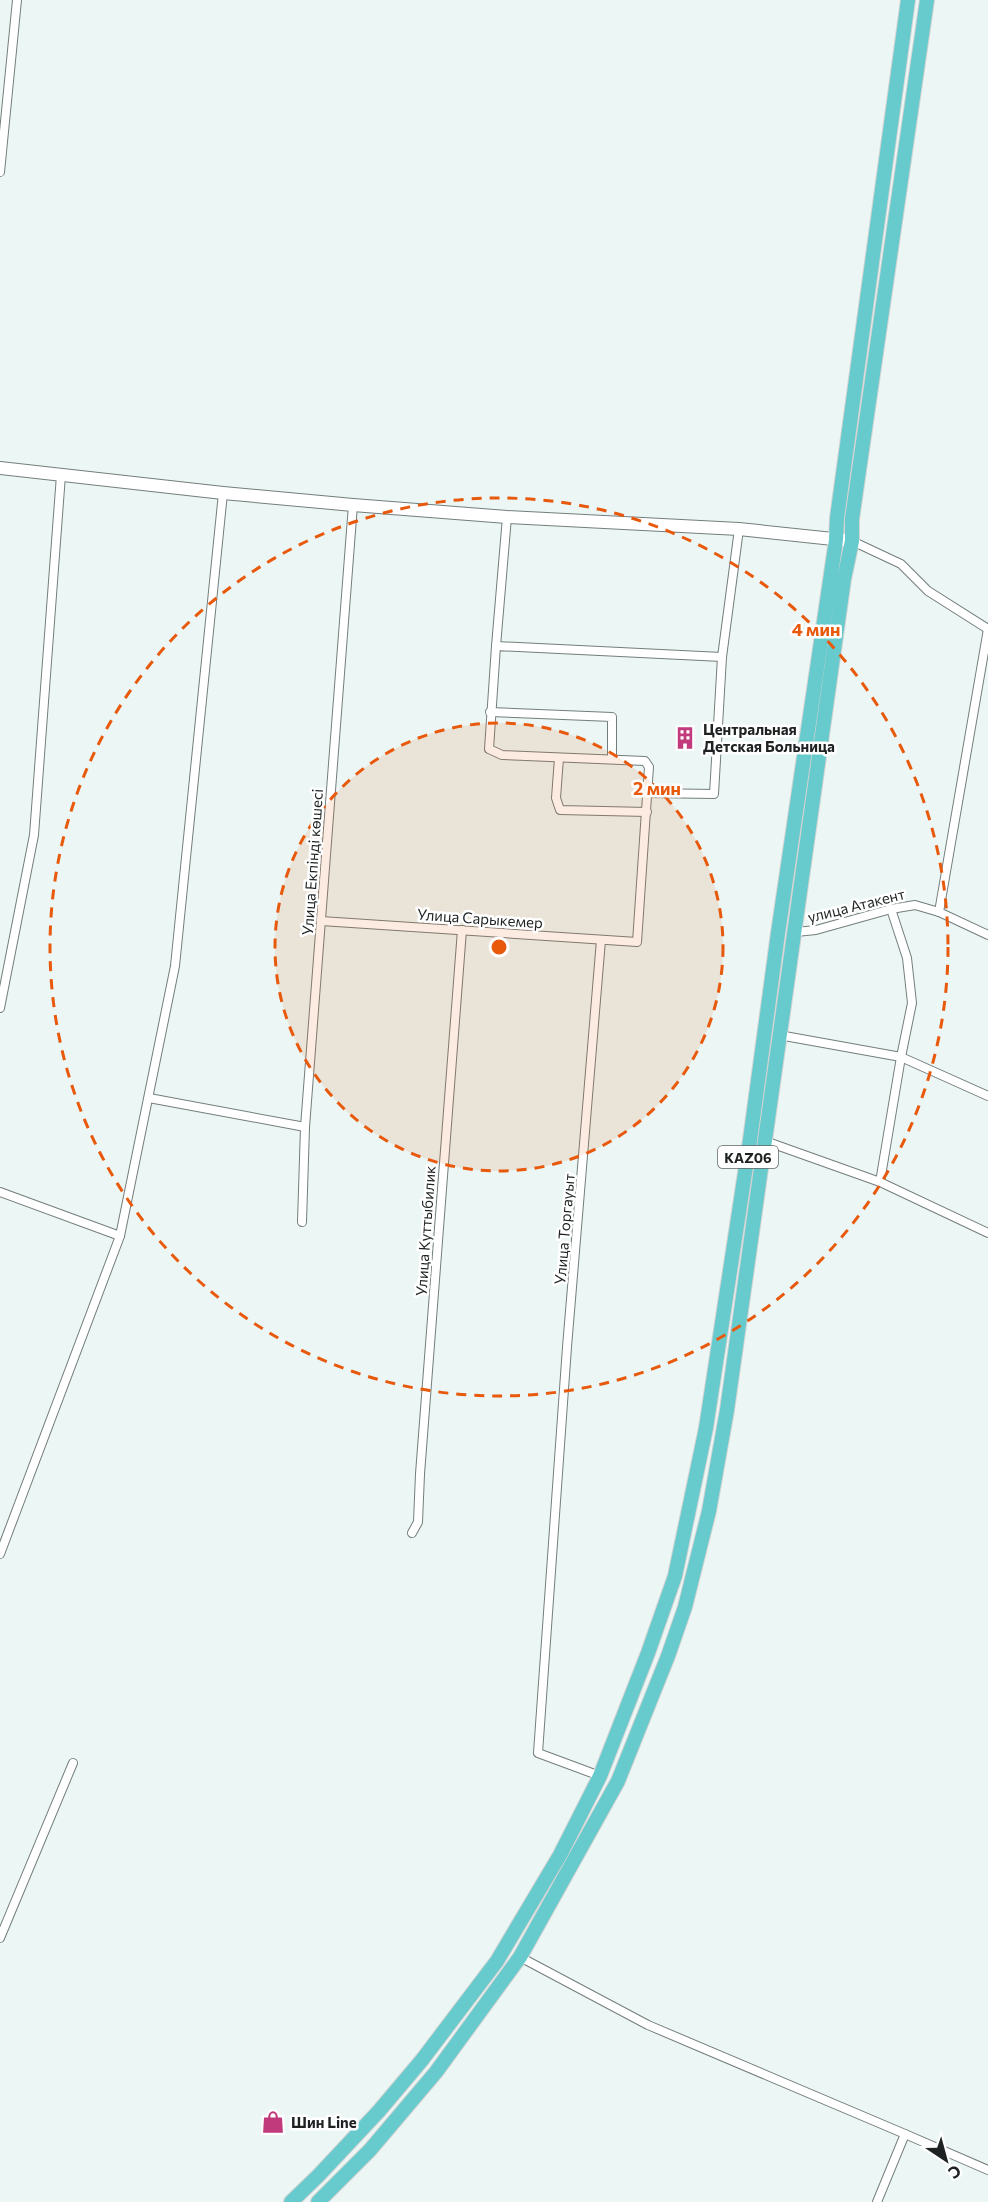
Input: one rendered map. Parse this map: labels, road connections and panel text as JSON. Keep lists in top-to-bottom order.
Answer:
{
  "streets": {
    "highway": ["KАZ06"],
    "street": [
      "Улица Екпінді көшесі",
      "улица Атакент",
      "Улица Сарыкемер",
      "Улица Торгауыт",
      "Улица Куттыбилик"
    ]
  },
  "crossings": [
    ["Улица Екпінді көшесі", "Улица Сарыкемер"],
    ["улица Атакент", "KАZ06"],
    ["Улица Сарыкемер", "Улица Торгауыт"],
    ["Улица Сарыкемер", "Улица Куттыбилик"],
    ["KАZ06", "Улица Торгауыт"]
  ],
  "places": {
    "building": ["Центральная Детская Больница"],
    "shop": ["Шин Line"]
  },
  "north": "bottom right",
  "rings": ["4 мин", "2 мин"]
}
